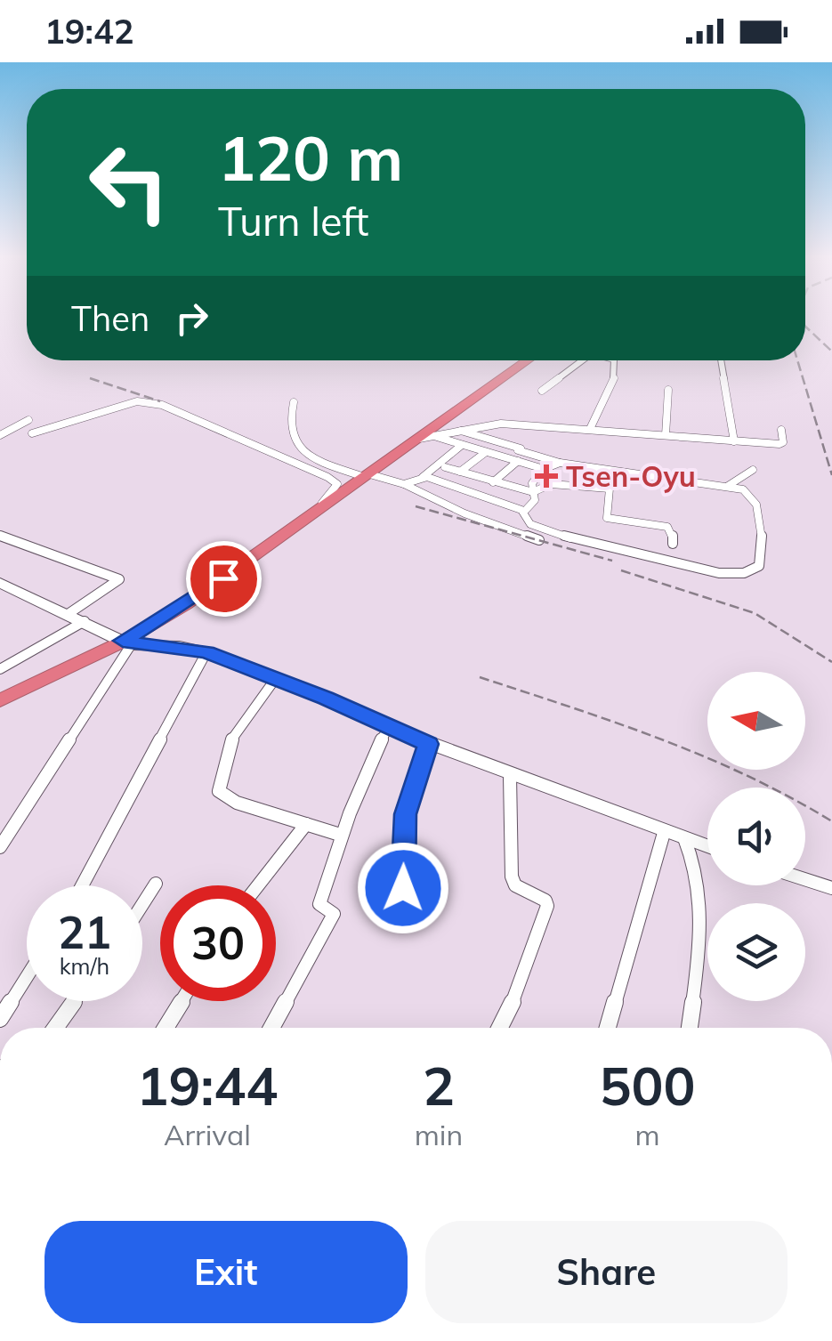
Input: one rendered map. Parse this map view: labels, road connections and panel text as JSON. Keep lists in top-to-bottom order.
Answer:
{
  "places": {
    "health": ["Tsen-Oyu"]
  },
  "north": "left",
  "page": {
    "status": "19:42",
    "turn": ["120 m", "Turn left"],
    "then": "Then",
    "speed": "21 km/h",
    "limit": "30",
    "eta": [
      "19:44",
      "Arrival",
      "2",
      "min",
      "500",
      "m"
    ],
    "buttons": ["Exit", "Share"]
  }
}
